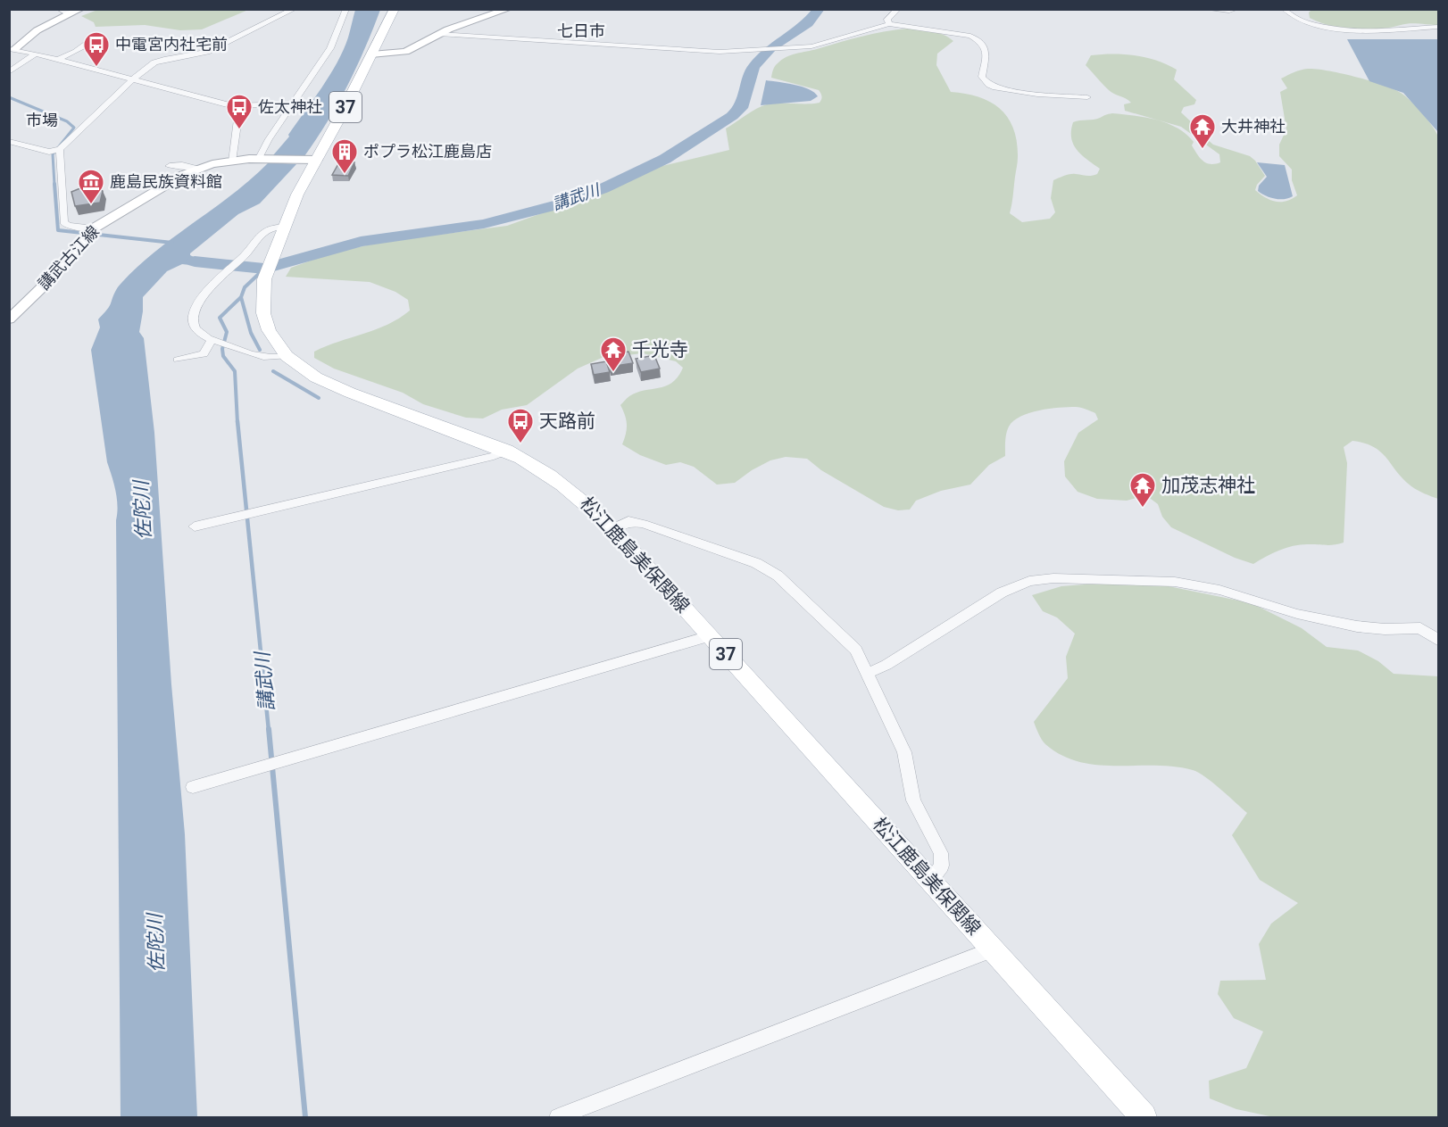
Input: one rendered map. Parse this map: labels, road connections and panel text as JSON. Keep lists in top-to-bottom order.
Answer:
{
  "streets": {
    "main road": ["37", "講武古江線", "松江鹿島美保関線"]
  },
  "crossings": [
    ["講武古江線", "松江鹿島美保関線"]
  ],
  "districts": ["七日市", "市場"],
  "water": ["講武川", "佐陀川"],
  "places": {
    "bus stop": ["中電宮内社宅前", "佐太神社", "天路前"],
    "temple": ["大井神社", "千光寺", "加茂志神社"],
    "building": ["ポプラ松江鹿島店"],
    "museum": ["鹿島民族資料館"]
  }
}
